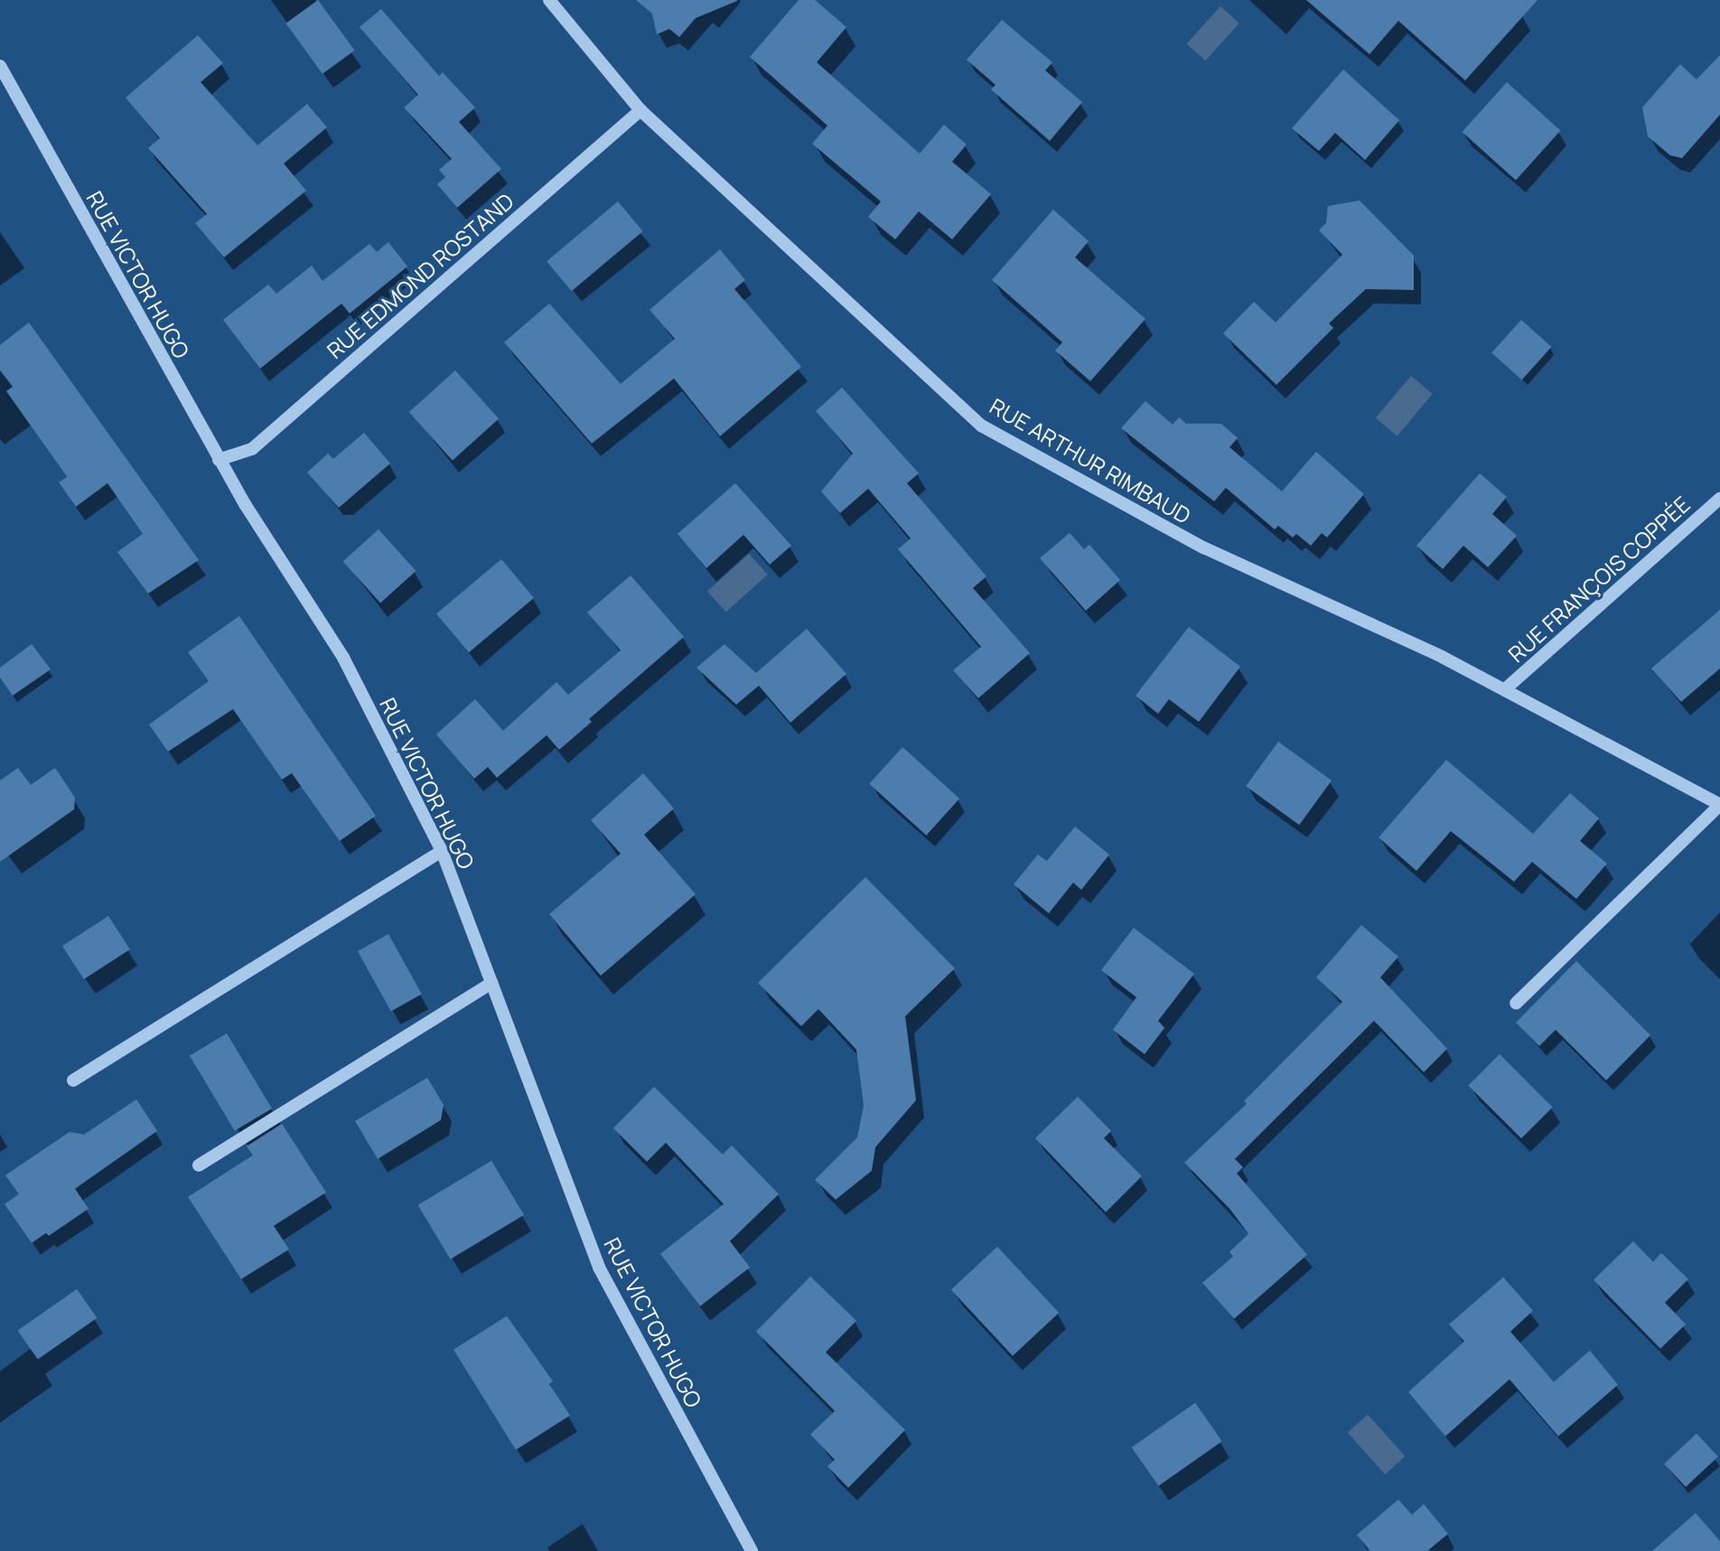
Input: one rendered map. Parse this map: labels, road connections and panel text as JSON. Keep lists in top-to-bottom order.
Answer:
{
  "streets": {
    "street": [
      "RUE VICTOR HUGO",
      "RUE EDMOND ROSTAND",
      "RUE ARTHUR RIMBAUD",
      "RUE FRANÇOIS COPPÉE"
    ]
  },
  "crossings": [
    ["RUE VICTOR HUGO", "RUE EDMOND ROSTAND"],
    ["RUE EDMOND ROSTAND", "RUE ARTHUR RIMBAUD"],
    ["RUE ARTHUR RIMBAUD", "RUE FRANÇOIS COPPÉE"]
  ]
}
